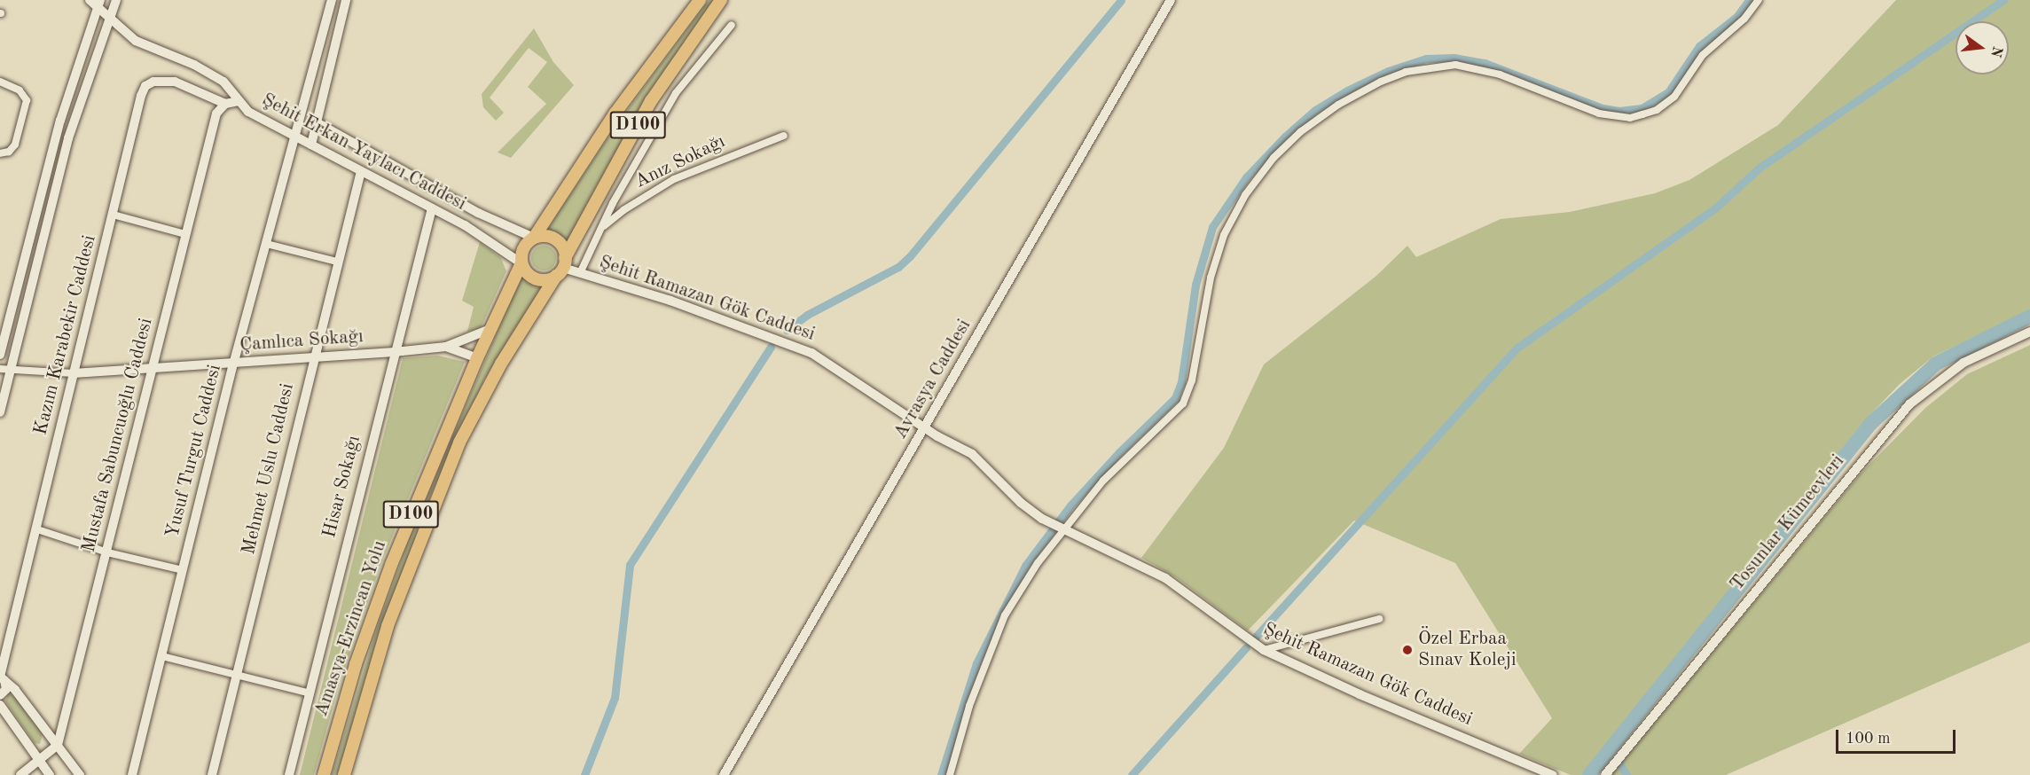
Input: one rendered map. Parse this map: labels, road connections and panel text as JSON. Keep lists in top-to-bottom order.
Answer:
{
  "streets": {
    "highway": ["D100", "Amasya-Erzincan Yolu"],
    "street": [
      "Şehit Erkan Yaylacı Caddesi",
      "Anız Sokağı",
      "Şehit Ramazan Gök Caddesi",
      "Kazım Karabekir Caddesi",
      "Çamlıca Sokağı",
      "Avrasya Caddesi",
      "Mustafa Sabuncuoğlu Caddesi",
      "Yusuf Turgut Caddesi",
      "Mehmet Uslu Caddesi",
      "Hisar Sokağı",
      "Tosunlar Kümeevleri"
    ]
  },
  "crossings": [
    ["D100", "Şehit Erkan Yaylacı Caddesi"],
    ["D100", "Şehit Ramazan Gök Caddesi"],
    ["D100", "Amasya-Erzincan Yolu"],
    ["Şehit Erkan Yaylacı Caddesi", "Şehit Ramazan Gök Caddesi"],
    ["Şehit Erkan Yaylacı Caddesi", "Yusuf Turgut Caddesi"],
    ["Şehit Erkan Yaylacı Caddesi", "Mehmet Uslu Caddesi"],
    ["Şehit Erkan Yaylacı Caddesi", "Hisar Sokağı"],
    ["Şehit Erkan Yaylacı Caddesi", "Amasya-Erzincan Yolu"],
    ["Şehit Ramazan Gök Caddesi", "Avrasya Caddesi"],
    ["Şehit Ramazan Gök Caddesi", "Amasya-Erzincan Yolu"],
    ["Kazım Karabekir Caddesi", "Çamlıca Sokağı"],
    ["Kazım Karabekir Caddesi", "Mustafa Sabuncuoğlu Caddesi"],
    ["Çamlıca Sokağı", "Mustafa Sabuncuoğlu Caddesi"],
    ["Çamlıca Sokağı", "Yusuf Turgut Caddesi"],
    ["Çamlıca Sokağı", "Mehmet Uslu Caddesi"],
    ["Çamlıca Sokağı", "Hisar Sokağı"],
    ["Çamlıca Sokağı", "Amasya-Erzincan Yolu"]
  ],
  "places": ["Özel Erbaa Sınav Koleji"],
  "scale_bar": "100 m",
  "north": "right"
}
